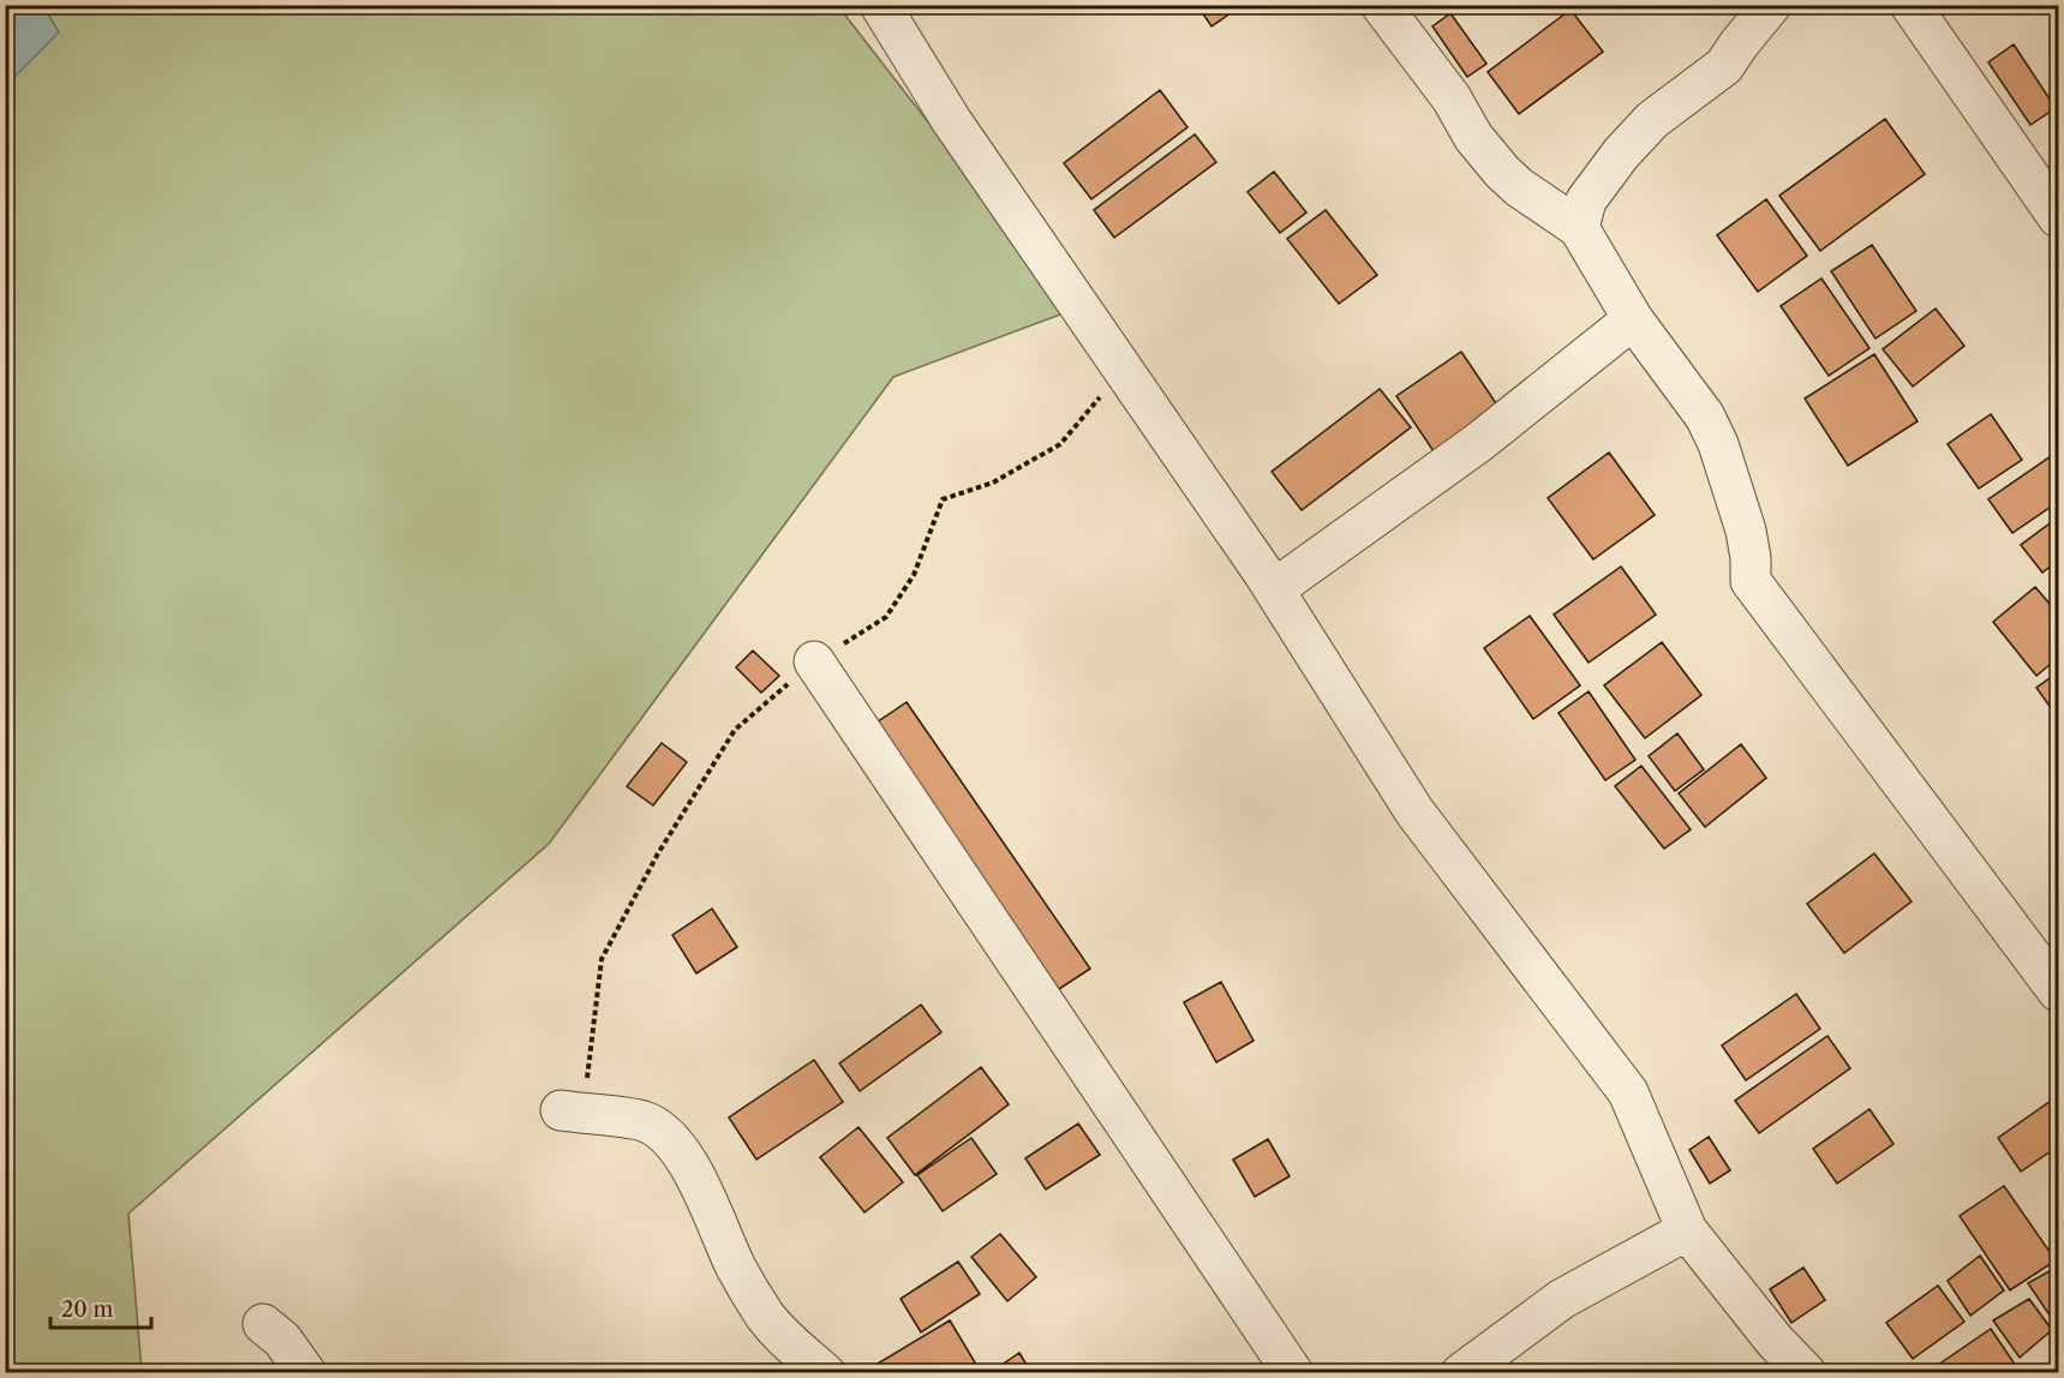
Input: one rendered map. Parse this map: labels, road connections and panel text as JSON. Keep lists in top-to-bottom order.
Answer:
{
  "scale_bar": "20 m"
}
